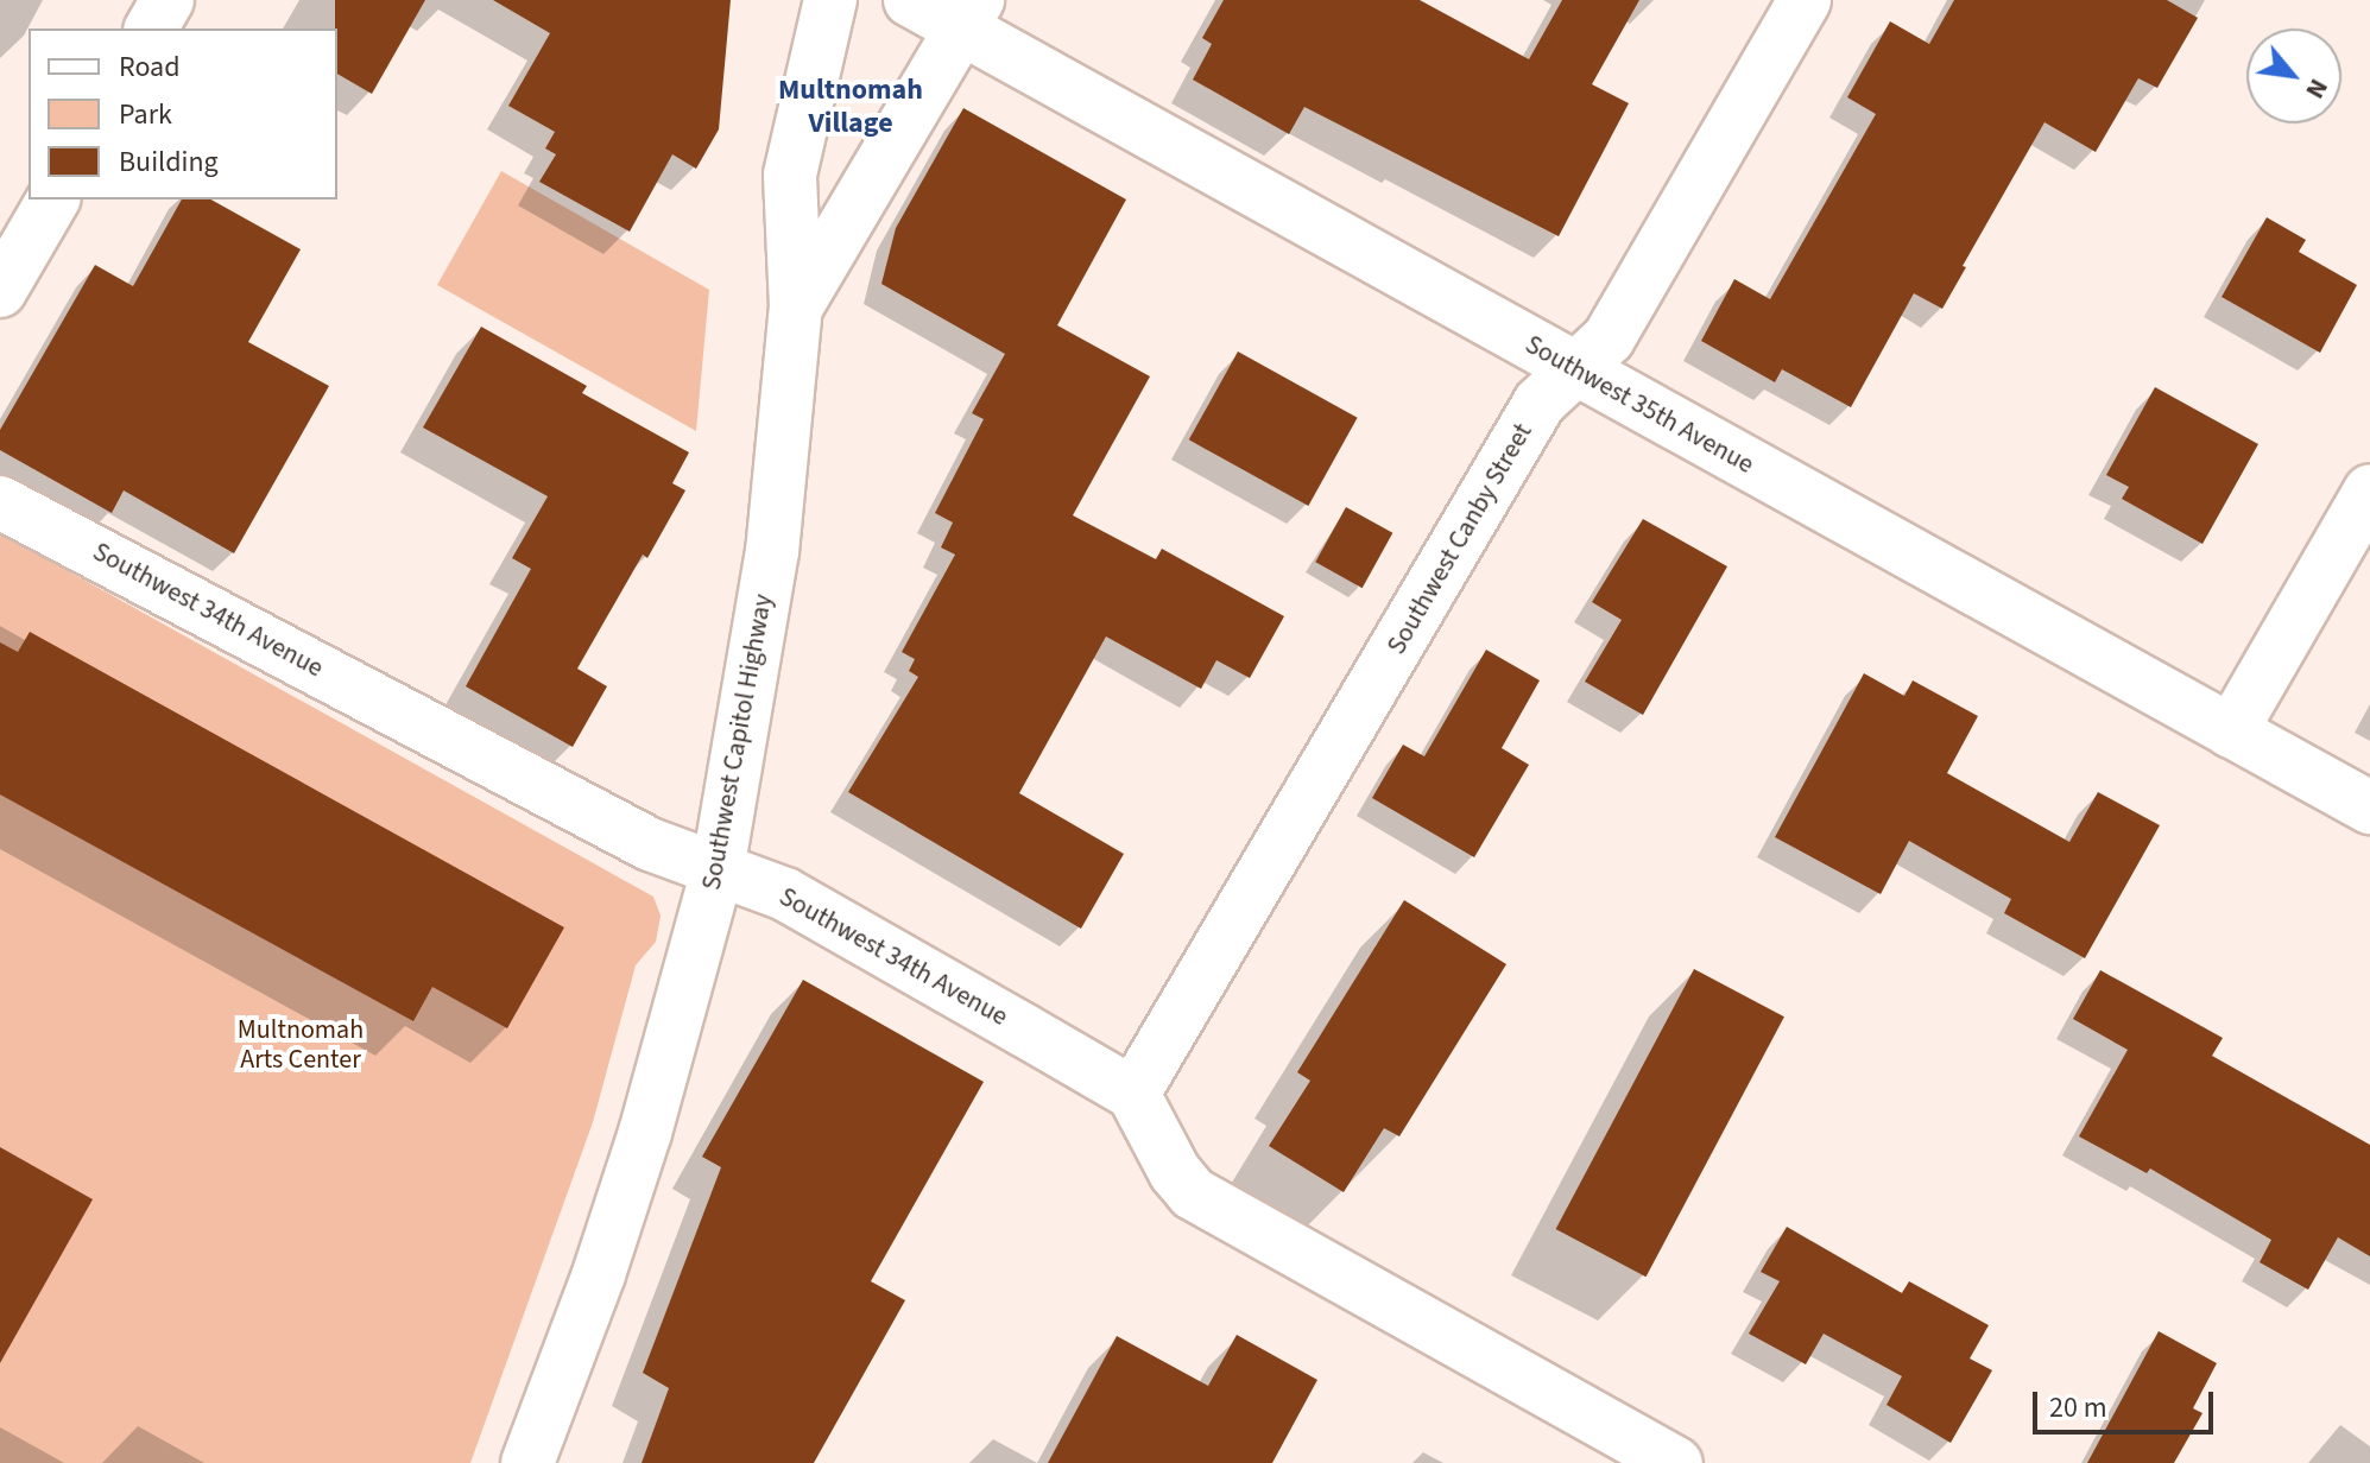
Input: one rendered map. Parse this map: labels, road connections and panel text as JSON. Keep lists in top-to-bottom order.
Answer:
{
  "streets": {
    "street": [
      "Southwest 35th Avenue",
      "Southwest Canby Street",
      "Southwest 34th Avenue",
      "Southwest Capitol Highway"
    ]
  },
  "crossings": [
    ["Southwest 35th Avenue", "Southwest Canby Street"],
    ["Southwest Canby Street", "Southwest 34th Avenue"],
    ["Southwest 34th Avenue", "Southwest Capitol Highway"]
  ],
  "districts": ["Multnomah Village"],
  "parks": ["Multnomah Arts Center"],
  "legend": ["Road", "Park", "Building"],
  "scale_bar": "20 m",
  "north": "bottom right"
}
